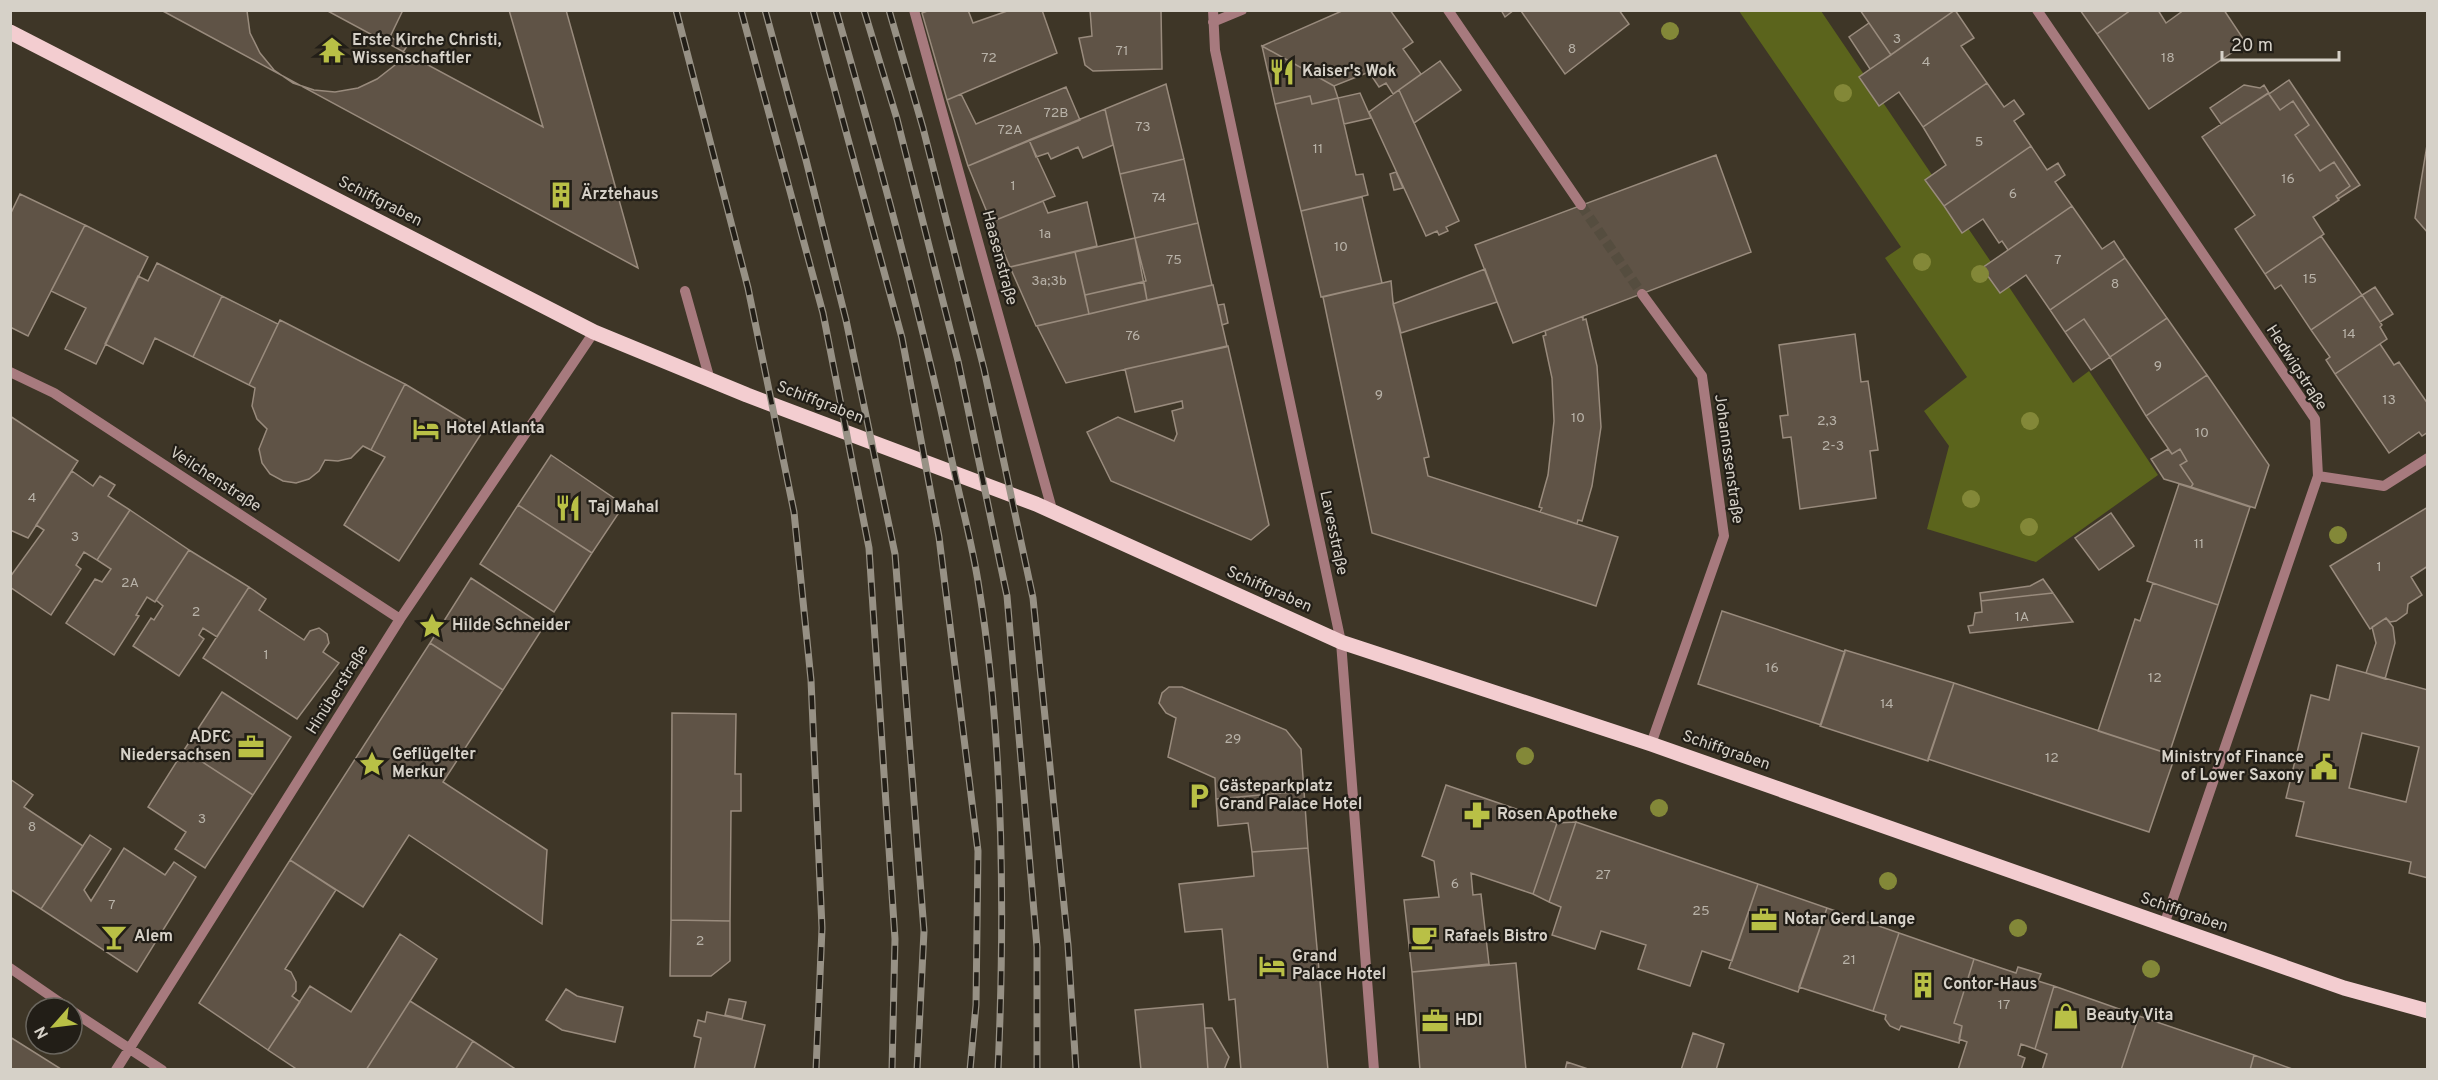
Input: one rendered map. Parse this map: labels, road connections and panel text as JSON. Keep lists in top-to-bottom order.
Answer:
{
  "streets": {
    "main road": ["Schiffgraben"],
    "street": [
      "Haasenstraße",
      "Hedwigstraße",
      "Johannssenstraße",
      "Veilchenstraße",
      "Lavesstraße",
      "Hinüberstraße"
    ]
  },
  "crossings": [
    ["Schiffgraben", "Haasenstraße"],
    ["Schiffgraben", "Hedwigstraße"],
    ["Schiffgraben", "Johannssenstraße"],
    ["Schiffgraben", "Lavesstraße"],
    ["Schiffgraben", "Hinüberstraße"],
    ["Veilchenstraße", "Hinüberstraße"]
  ],
  "places": {
    "temple": ["Erste Kirche Christi, Wissenschaftler"],
    "restaurant": ["Kaiser's Wok", "Taj Mahal"],
    "building": ["Ärztehaus", "Contor-Haus"],
    "hotel": ["Hotel Atlanta", "Grand Palace Hotel"],
    "place": ["Hilde Schneider", "Geflügelter Merkur"],
    "office": ["ADFC Niedersachsen", "Notar Gerd Lange", "HDI"],
    "public building": ["Ministry of Finance of Lower Saxony"],
    "parking": ["Gästeparkplatz Grand Palace Hotel"],
    "pharmacy": ["Rosen Apotheke"],
    "bar": ["Alem"],
    "cafe": ["Rafaels Bistro"],
    "shop": ["Beauty Vita"]
  },
  "house_numbers": [
    "3",
    "8",
    "71",
    "72",
    "18",
    "4",
    "72B",
    "73",
    "72A",
    "5",
    "11",
    "16",
    "1",
    "6",
    "74",
    "1a",
    "10",
    "75",
    "7",
    "15",
    "3a;3b",
    "8",
    "14",
    "76",
    "9",
    "9",
    "13",
    "10",
    "2,3",
    "10",
    "2-3",
    "4",
    "3",
    "11",
    "1",
    "2A",
    "2",
    "1A",
    "1",
    "16",
    "12",
    "14",
    "29",
    "12",
    "3",
    "8",
    "27",
    "6",
    "7",
    "25",
    "2",
    "21",
    "17"
  ],
  "scale_bar": "20 m",
  "north": "bottom left"
}
